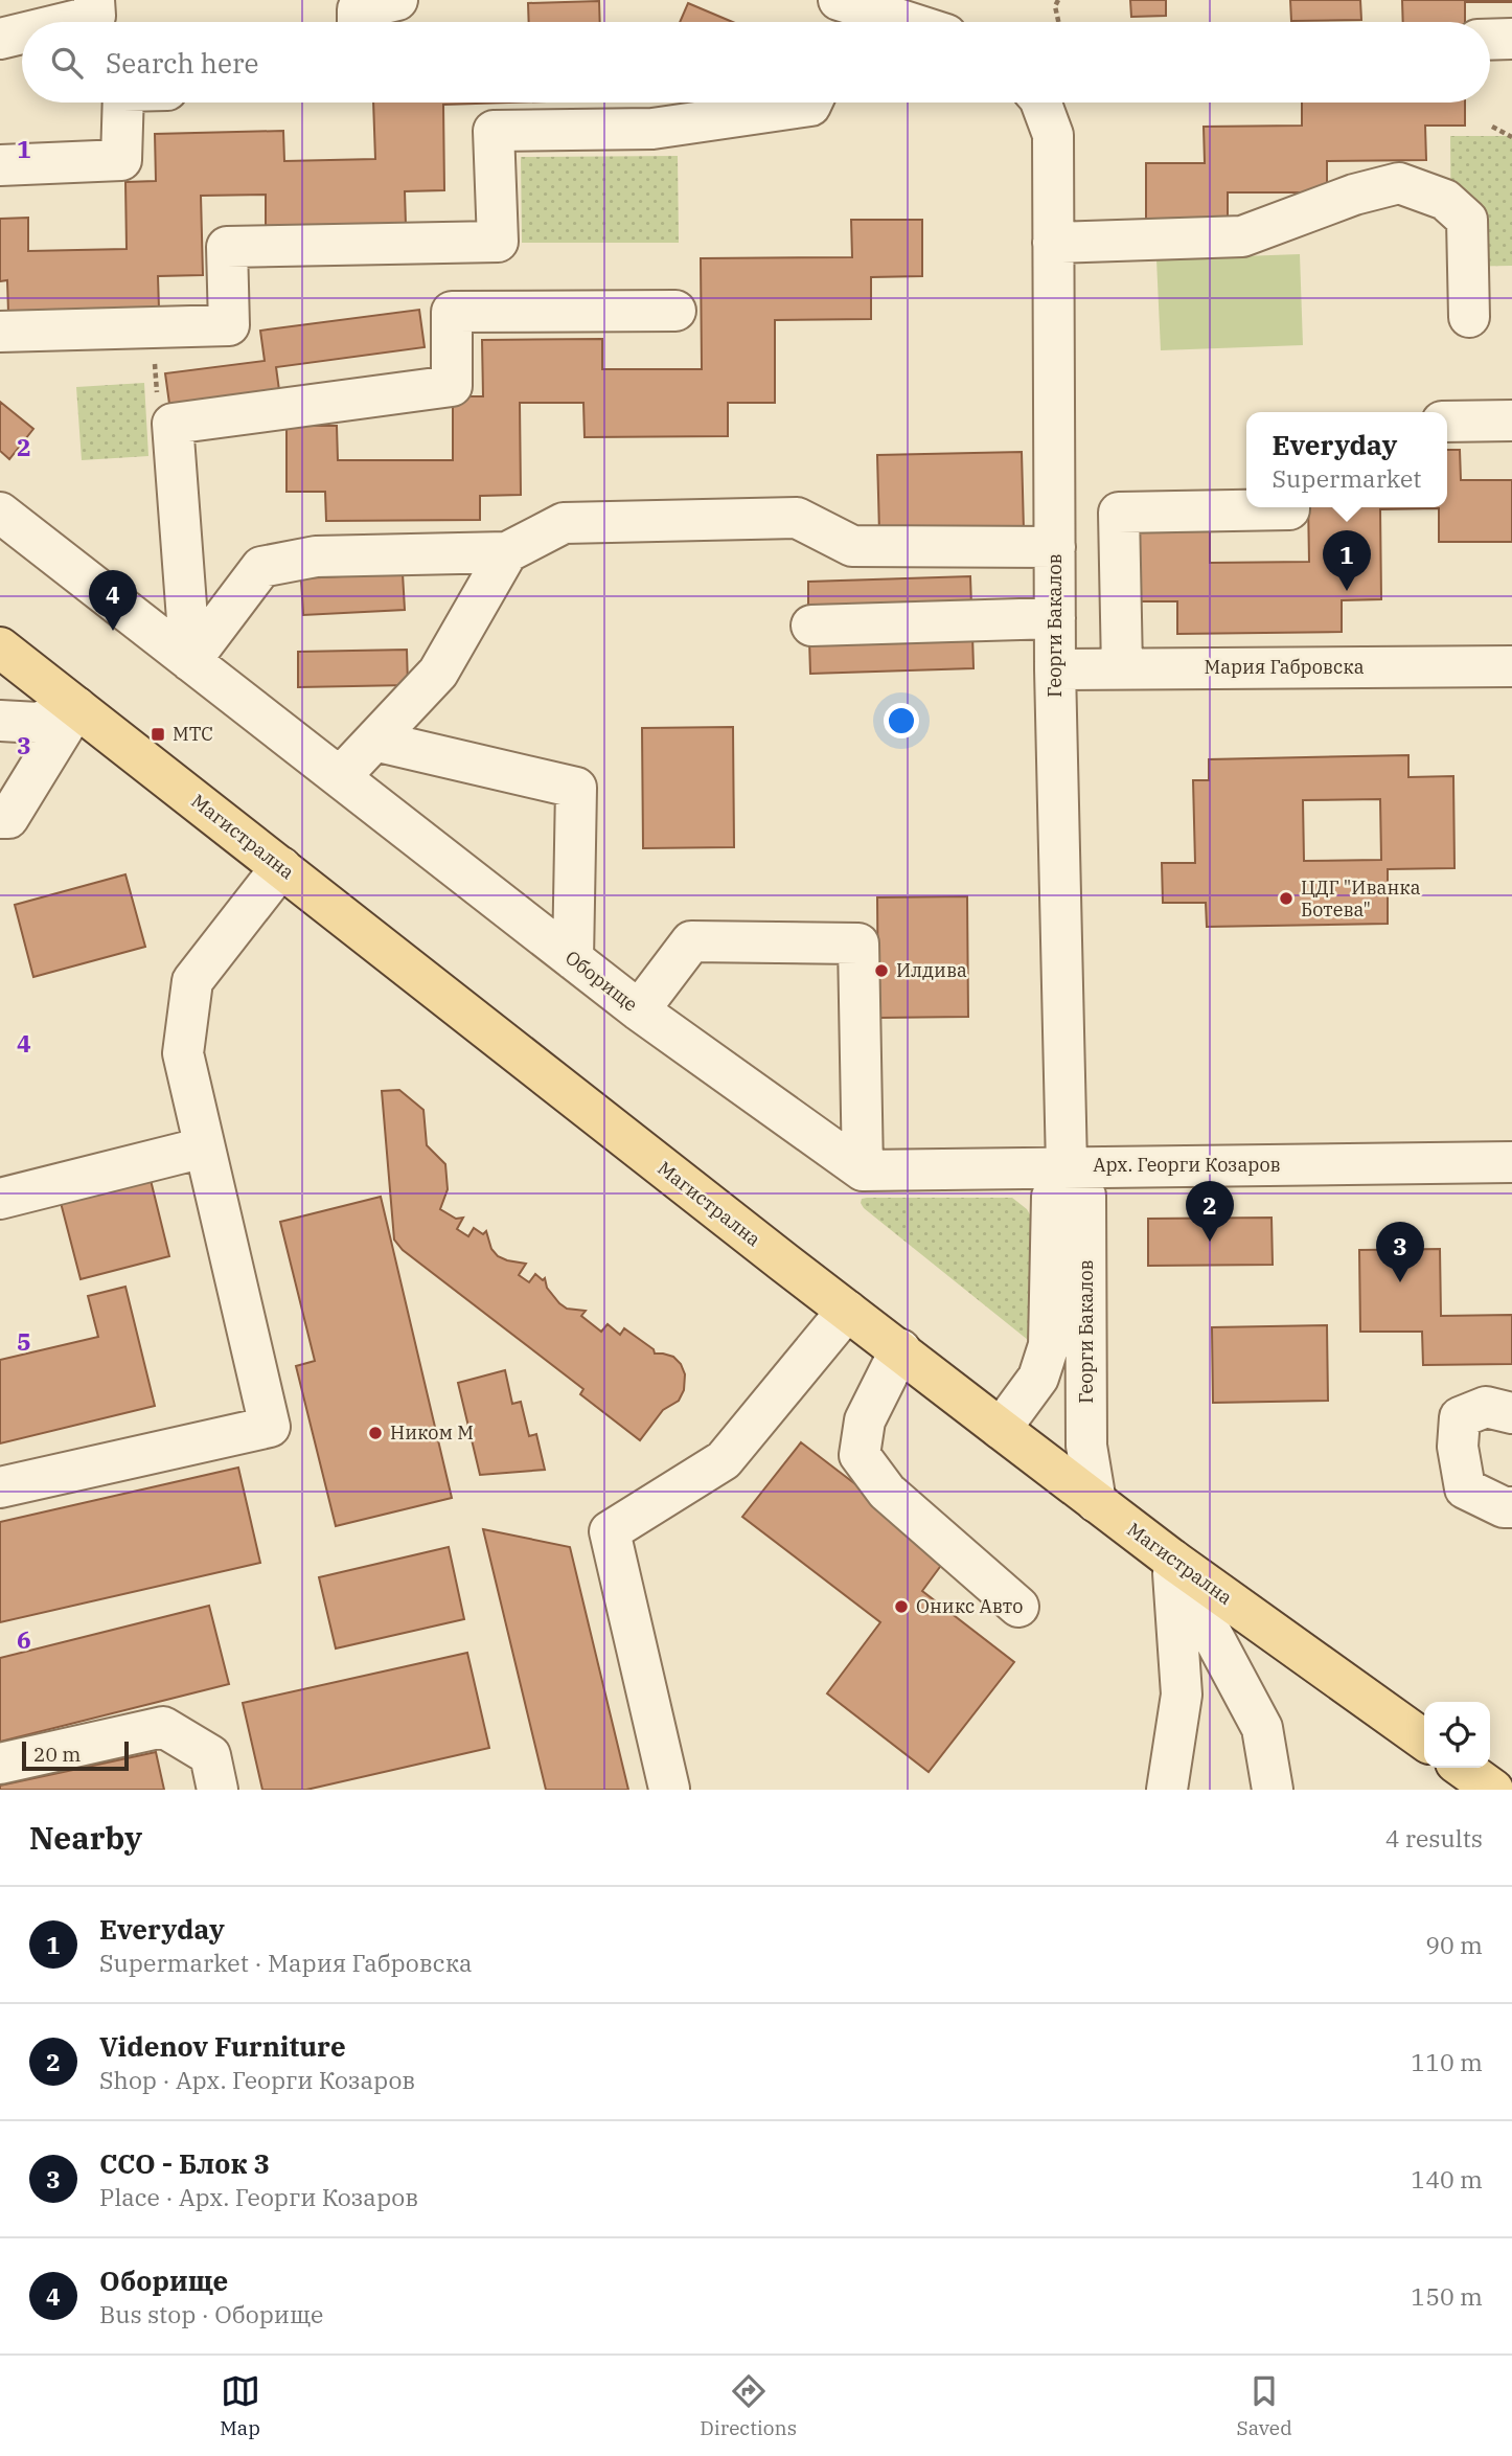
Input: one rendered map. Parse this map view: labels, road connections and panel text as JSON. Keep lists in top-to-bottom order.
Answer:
{
  "streets": {
    "main road": ["Магистрална"],
    "street": [
      "Георги Бакалов",
      "Мария Габровска",
      "Оборище",
      "Арх. Георги Козаров"
    ]
  },
  "crossings": [
    ["Георги Бакалов", "Мария Габровска"],
    ["Георги Бакалов", "Магистрална"],
    ["Георги Бакалов", "Арх. Георги Козаров"],
    ["Оборище", "Арх. Георги Козаров"]
  ],
  "places": {
    "transit": ["МТС"],
    "other": [
      "ЦДГ \"Иванка Ботева\"",
      "Илдива",
      "Ником М",
      "Оникс Авто"
    ]
  },
  "scale_bar": "20 m",
  "page": {
    "search": "Search here",
    "popup": ["Everyday", "Supermarket"],
    "pins": [
      "1",
      "4",
      "2",
      "3"
    ],
    "scale": "20 m",
    "heading": ["Nearby", "4 results"],
    "list": [
      {
        "mark": "1",
        "name": "Everyday",
        "note": "Supermarket · Мария Габровска",
        "value": "90 m"
      },
      {
        "mark": "2",
        "name": "Videnov Furniture",
        "note": "Shop · Арх. Георги Козаров",
        "value": "110 m"
      },
      {
        "mark": "3",
        "name": "ССО - Блок 3",
        "note": "Place · Арх. Георги Козаров",
        "value": "140 m"
      },
      {
        "mark": "4",
        "name": "Оборище",
        "note": "Bus stop · Оборище",
        "value": "150 m"
      }
    ],
    "nav": ["Map", "Directions", "Saved"]
  },
  "grid": {
    "rows": [
      "1",
      "2",
      "3",
      "4",
      "5",
      "6"
    ]
  }
}
